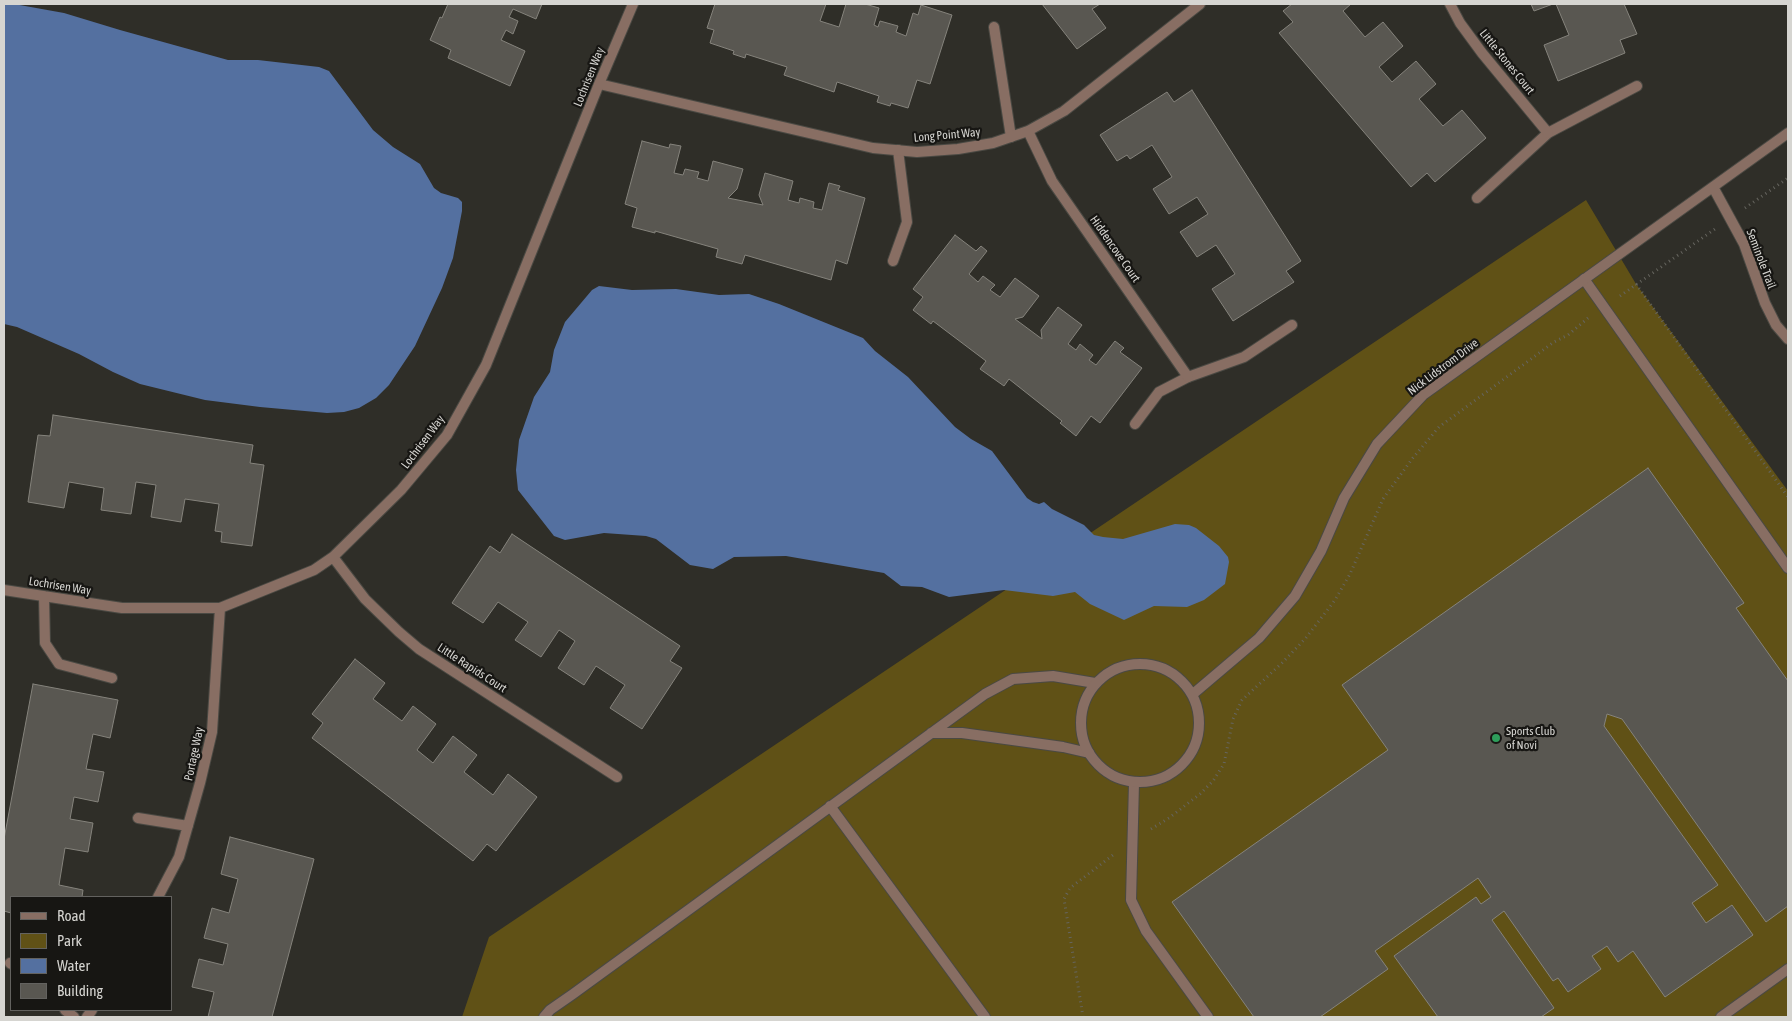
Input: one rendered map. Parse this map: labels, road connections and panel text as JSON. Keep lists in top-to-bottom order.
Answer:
{
  "streets": {
    "street": [
      "Little Stones Court",
      "Lochrisen Way",
      "Long Point Way",
      "Hiddencove Court",
      "Seminole Trail",
      "Nick Lidstrom Drive",
      "Little Rapids Court",
      "Portage Way"
    ]
  },
  "crossings": [
    ["Lochrisen Way", "Long Point Way"],
    ["Lochrisen Way", "Little Rapids Court"],
    ["Lochrisen Way", "Portage Way"],
    ["Long Point Way", "Hiddencove Court"],
    ["Seminole Trail", "Nick Lidstrom Drive"]
  ],
  "places": ["Sports Club of Novi"],
  "legend": [
    "Road",
    "Park",
    "Water",
    "Building"
  ]
}
